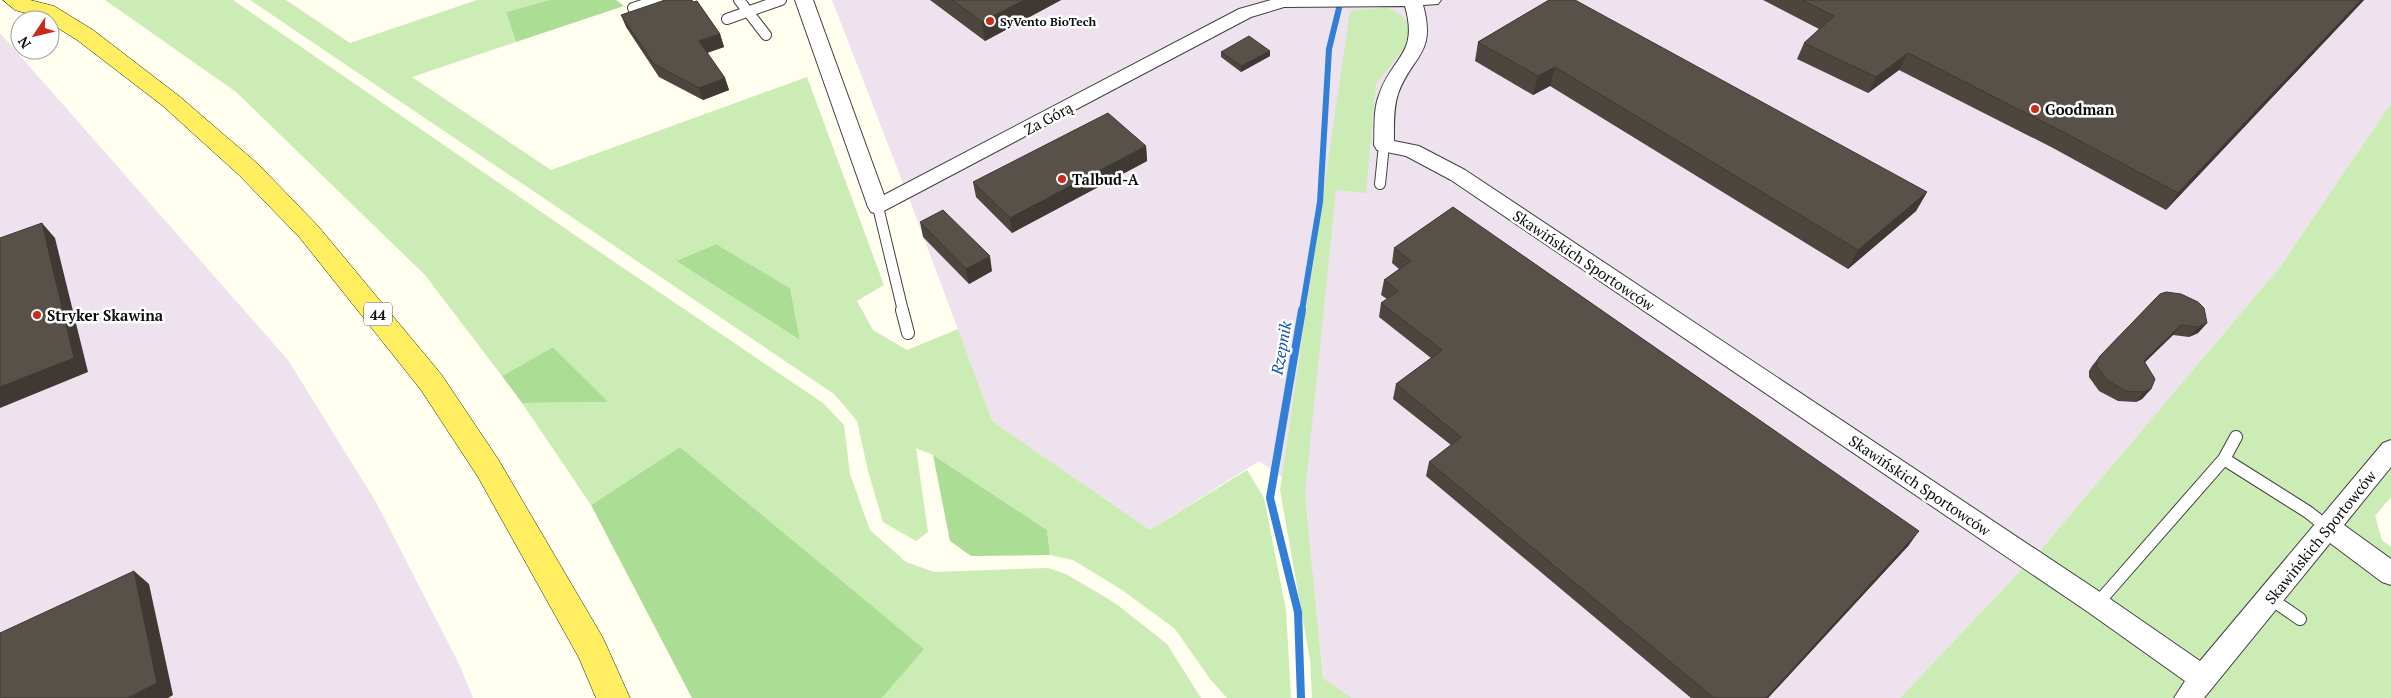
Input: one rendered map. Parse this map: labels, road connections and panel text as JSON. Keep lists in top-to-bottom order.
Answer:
{
  "streets": {
    "main road": ["44"],
    "street": ["Za Górą", "Skawińskich Sportowców"]
  },
  "water": ["Rzepnik"],
  "places": [
    "SyVento BioTech",
    "Goodman",
    "Talbud-A",
    "Stryker Skawina"
  ],
  "north": "bottom left"
}
